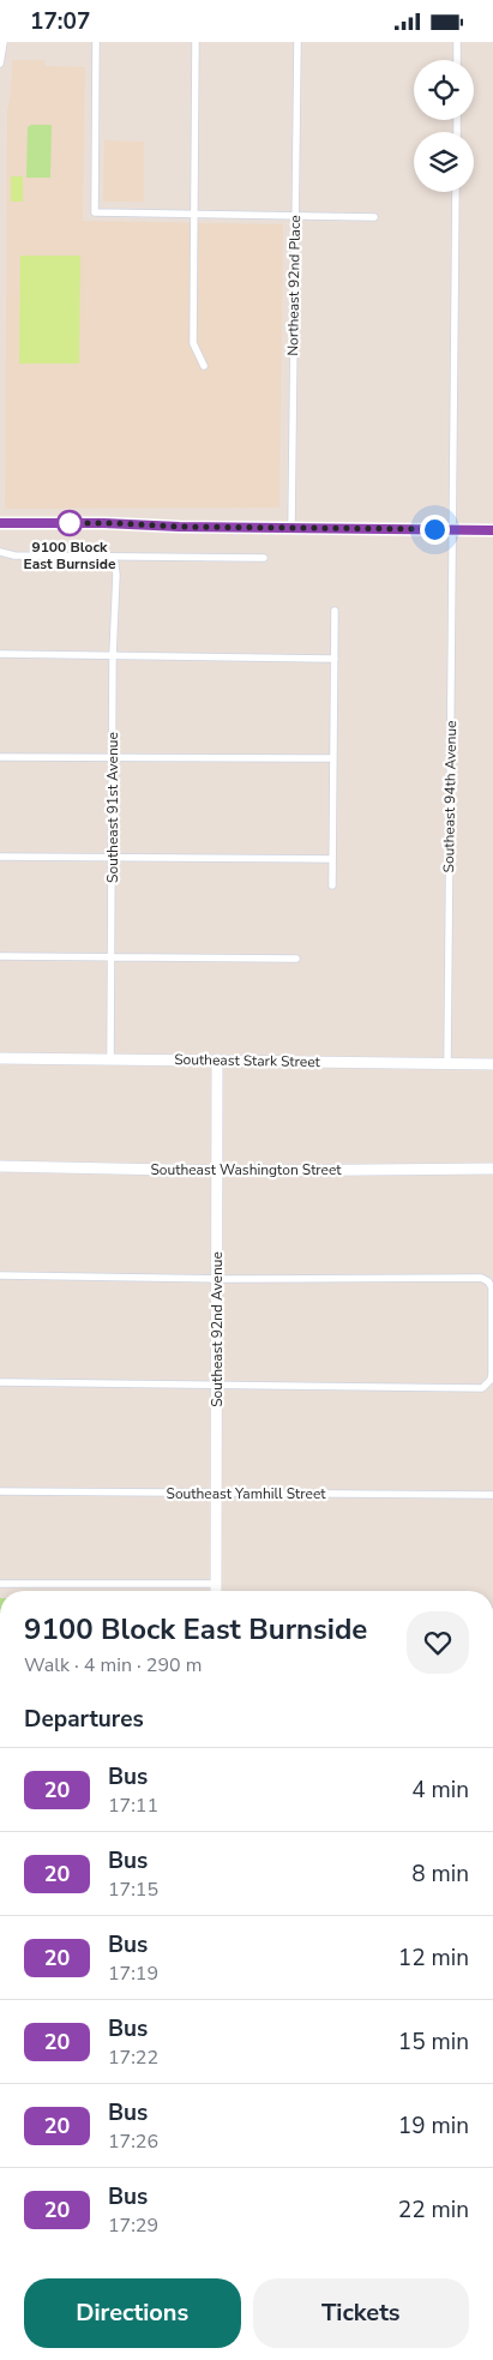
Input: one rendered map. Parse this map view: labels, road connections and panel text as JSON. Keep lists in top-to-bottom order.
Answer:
{
  "streets": {
    "street": [
      "Northeast 92nd Place",
      "Southeast 94th Avenue",
      "Southeast 91st Avenue",
      "Southeast Stark Street",
      "Southeast Washington Street",
      "Southeast 92nd Avenue",
      "Southeast Yamhill Street"
    ]
  },
  "crossings": [
    ["Southeast 94th Avenue", "Southeast Stark Street"],
    ["Southeast 91st Avenue", "Southeast Stark Street"],
    ["Southeast Stark Street", "Southeast 92nd Avenue"],
    ["Southeast Washington Street", "Southeast 92nd Avenue"],
    ["Southeast 92nd Avenue", "Southeast Yamhill Street"]
  ],
  "places": ["9100 Block East Burnside"],
  "lines": ["bus line 20"],
  "page": {
    "status": "17:07",
    "heading": [
      ["9100 Block East Burnside", "Walk · 4 min · 290 m"],
      "Departures"
    ],
    "list": [
      {
        "mark": "20",
        "name": "Bus",
        "note": "17:11",
        "value": "4 min"
      },
      {
        "mark": "20",
        "name": "Bus",
        "note": "17:15",
        "value": "8 min"
      },
      {
        "mark": "20",
        "name": "Bus",
        "note": "17:19",
        "value": "12 min"
      },
      {
        "mark": "20",
        "name": "Bus",
        "note": "17:22",
        "value": "15 min"
      },
      {
        "mark": "20",
        "name": "Bus",
        "note": "17:26",
        "value": "19 min"
      },
      {
        "mark": "20",
        "name": "Bus",
        "note": "17:29",
        "value": "22 min"
      }
    ],
    "buttons": ["Directions", "Tickets"]
  }
}
